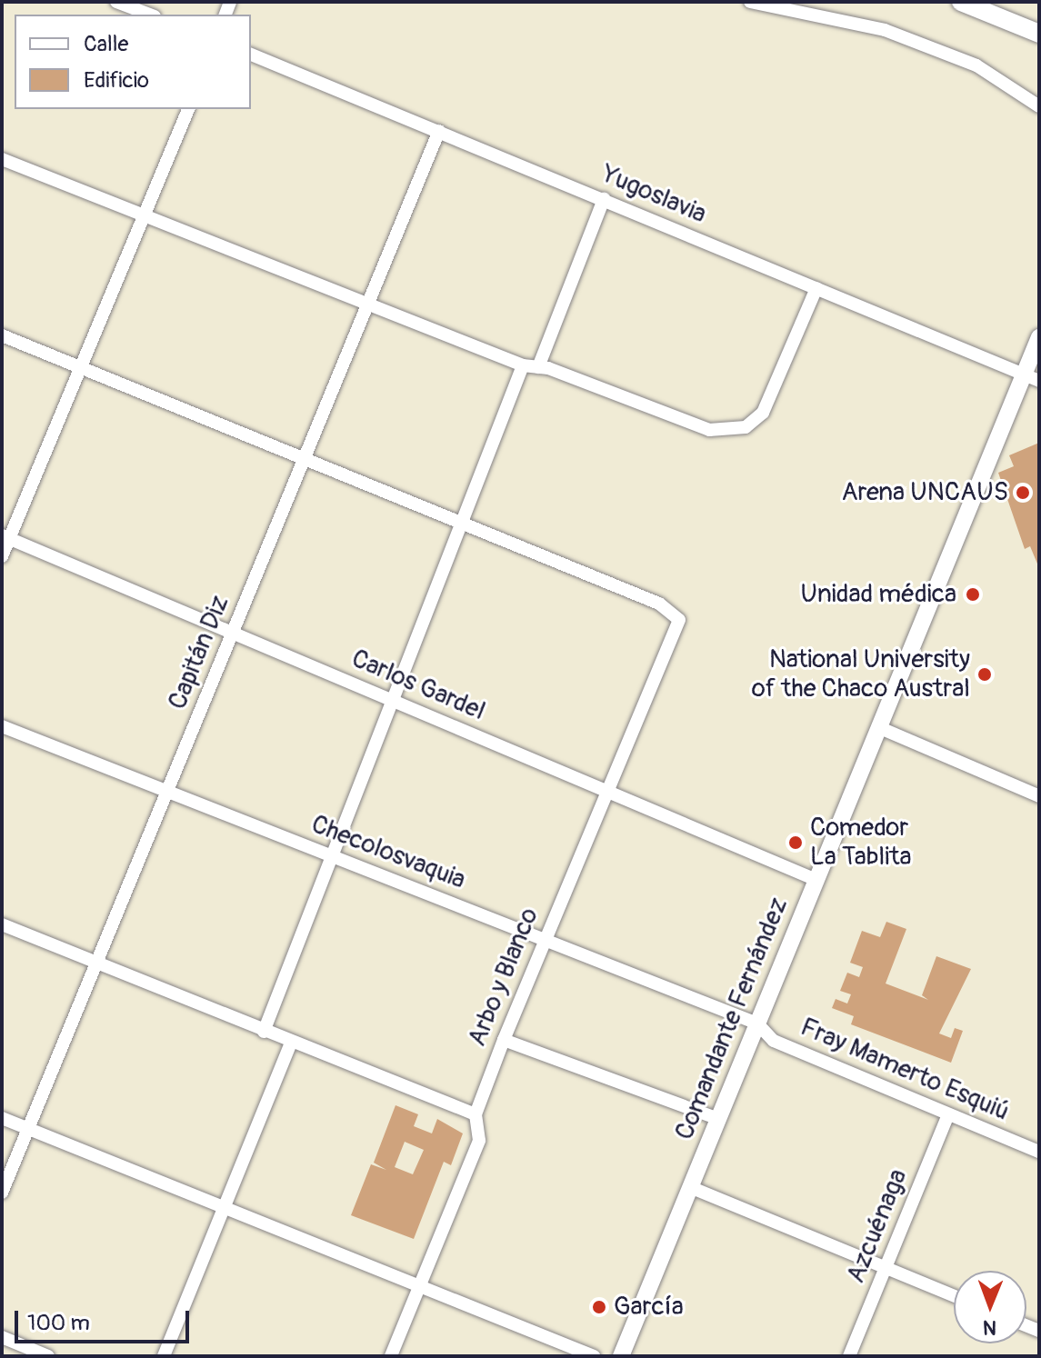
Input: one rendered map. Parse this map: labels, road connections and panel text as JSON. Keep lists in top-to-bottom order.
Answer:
{
  "streets": {
    "main road": ["Comandante Fernández"],
    "street": [
      "Yugoslavia",
      "Capitán Diz",
      "Carlos Gardel",
      "Checolosvaquia",
      "Arbo y Blanco",
      "Fray Mamerto Esquiú",
      "Azcuénaga"
    ]
  },
  "crossings": [
    ["Yugoslavia", "Capitán Diz"],
    ["Yugoslavia", "Comandante Fernández"],
    ["Capitán Diz", "Carlos Gardel"],
    ["Capitán Diz", "Checolosvaquia"],
    ["Carlos Gardel", "Arbo y Blanco"],
    ["Carlos Gardel", "Comandante Fernández"],
    ["Checolosvaquia", "Arbo y Blanco"],
    ["Checolosvaquia", "Comandante Fernández"],
    ["Checolosvaquia", "Fray Mamerto Esquiú"],
    ["Comandante Fernández", "Fray Mamerto Esquiú"],
    ["Fray Mamerto Esquiú", "Azcuénaga"]
  ],
  "places": [
    "Arena UNCAUS",
    "Unidad médica",
    "National University of the Chaco Austral",
    "Comedor La Tablita",
    "García"
  ],
  "legend": ["Calle", "Edificio"],
  "scale_bar": "100 m",
  "north": "bottom"
}
